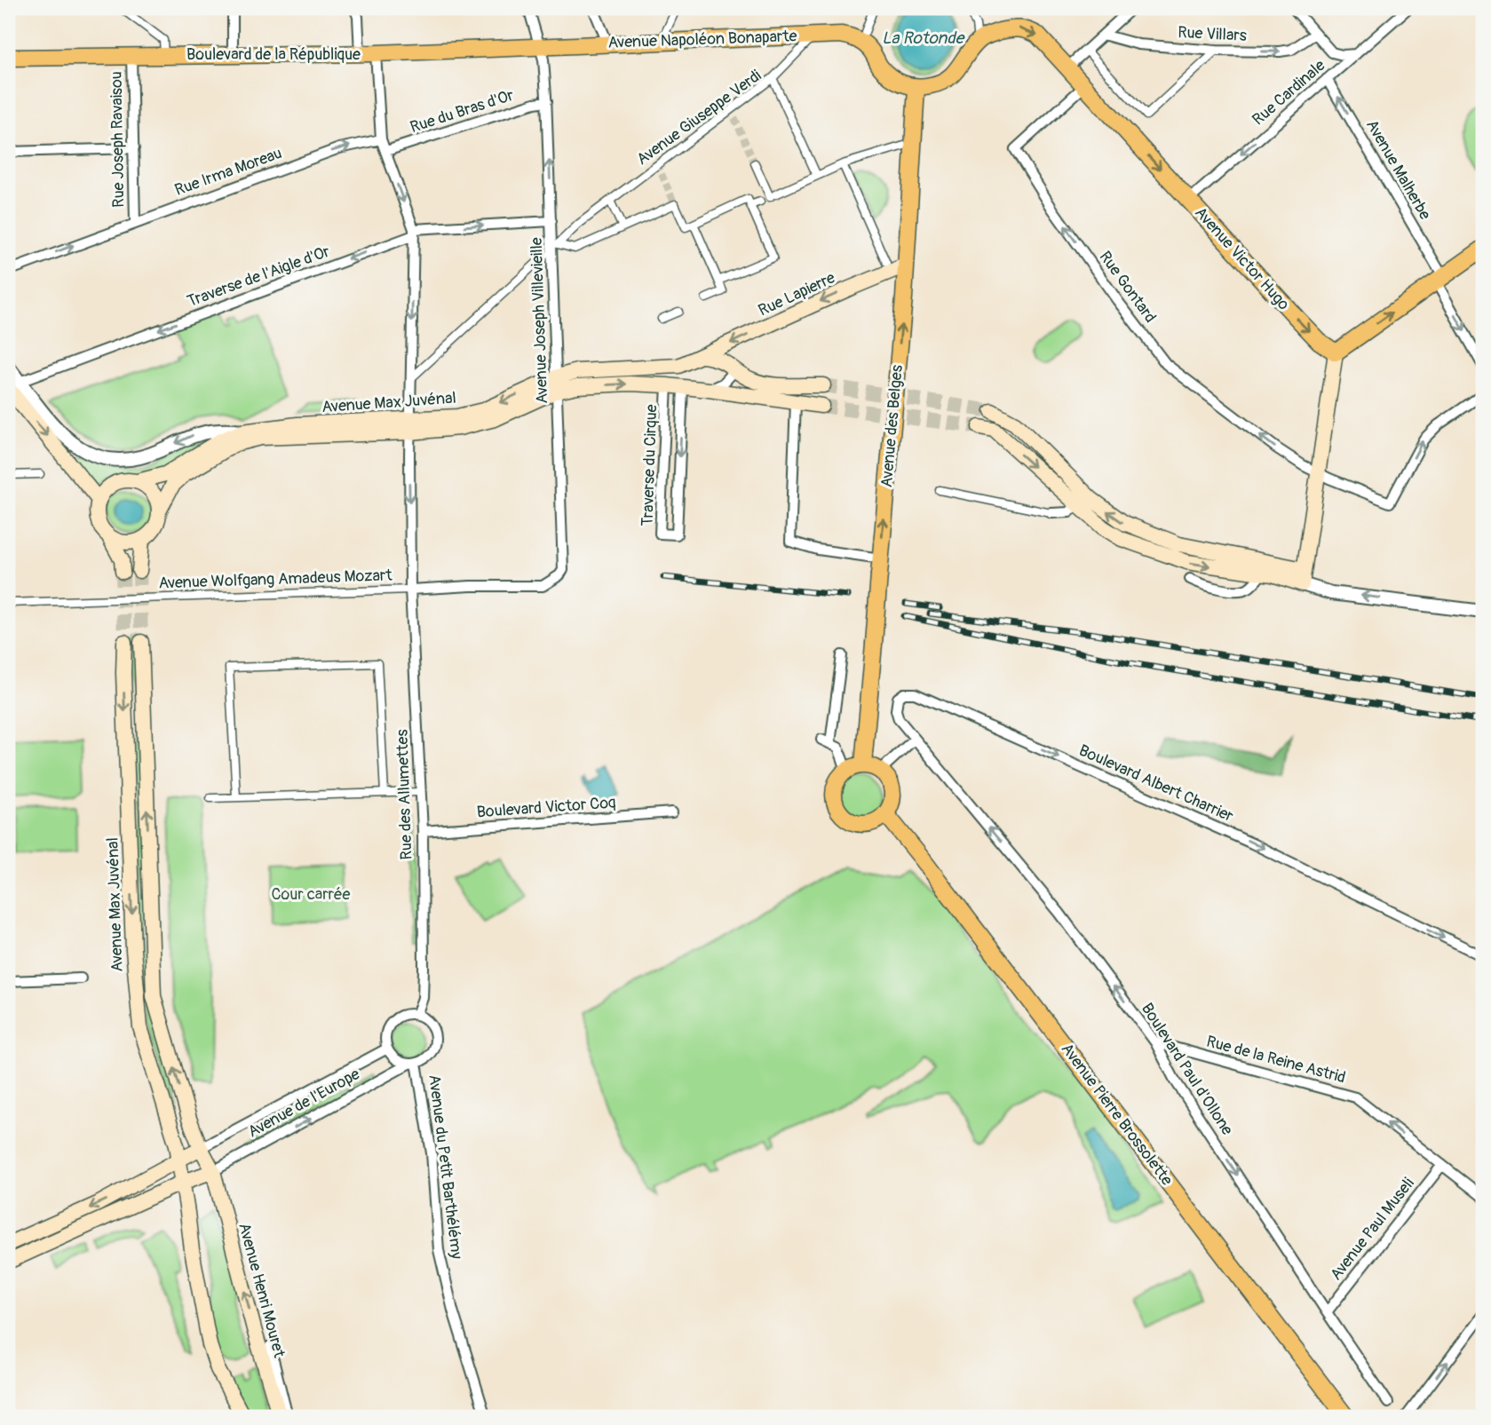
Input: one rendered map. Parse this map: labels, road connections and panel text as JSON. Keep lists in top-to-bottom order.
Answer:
{
  "streets": {
    "main road": [
      "Avenue Napoléon Bonaparte",
      "Boulevard de la République",
      "Avenue Victor Hugo",
      "Rue Lapierre",
      "Avenue Max Juvénal",
      "Avenue des Belges",
      "Avenue Pierre Brossolette",
      "Avenue Henri Mouret"
    ],
    "street": [
      "Rue Villars",
      "Rue Cardinale",
      "Rue du Bras d'Or",
      "Avenue Giuseppe Verdi",
      "Rue Joseph Ravaisou",
      "Avenue Malherbe",
      "Rue Irma Moreau",
      "Traverse de l'Aigle d'Or",
      "Rue Gontard",
      "Avenue Joseph Villevieille",
      "Traverse du Cirque",
      "Avenue Wolfgang Amadeus Mozart",
      "Boulevard Albert Charrier",
      "Rue des Allumettes",
      "Boulevard Victor Coq",
      "Rue de la Reine Astrid",
      "Boulevard Paul d'Ollone",
      "Avenue de l'Europe",
      "Avenue du Petit Barthélémy",
      "Avenue Paul Museli"
    ]
  },
  "crossings": [
    ["Avenue Napoléon Bonaparte", "Boulevard de la République"],
    ["Avenue Napoléon Bonaparte", "Avenue Joseph Villevieille"],
    ["Boulevard de la République", "Rue Joseph Ravaisou"],
    ["Boulevard de la République", "Avenue Joseph Villevieille"],
    ["Rue Cardinale", "Avenue Malherbe"],
    ["Rue Cardinale", "Avenue Victor Hugo"],
    ["Rue du Bras d'Or", "Avenue Joseph Villevieille"],
    ["Rue Joseph Ravaisou", "Rue Irma Moreau"],
    ["Avenue Victor Hugo", "Rue Gontard"],
    ["Traverse de l'Aigle d'Or", "Avenue Joseph Villevieille"],
    ["Traverse de l'Aigle d'Or", "Rue des Allumettes"],
    ["Rue Lapierre", "Avenue Max Juvénal"],
    ["Rue Lapierre", "Avenue des Belges"],
    ["Avenue Joseph Villevieille", "Avenue Max Juvénal"],
    ["Avenue Joseph Villevieille", "Avenue Wolfgang Amadeus Mozart"],
    ["Avenue Max Juvénal", "Traverse du Cirque"],
    ["Avenue Max Juvénal", "Rue des Allumettes"],
    ["Avenue des Belges", "Avenue Pierre Brossolette"],
    ["Avenue Wolfgang Amadeus Mozart", "Rue des Allumettes"],
    ["Boulevard Albert Charrier", "Boulevard Paul d'Ollone"],
    ["Rue des Allumettes", "Boulevard Victor Coq"],
    ["Rue des Allumettes", "Avenue de l'Europe"],
    ["Rue des Allumettes", "Avenue du Petit Barthélémy"],
    ["Rue de la Reine Astrid", "Boulevard Paul d'Ollone"],
    ["Rue de la Reine Astrid", "Avenue Paul Museli"],
    ["Boulevard Paul d'Ollone", "Avenue Paul Museli"],
    ["Avenue de l'Europe", "Avenue du Petit Barthélémy"],
    ["Avenue de l'Europe", "Avenue Henri Mouret"]
  ],
  "one_way": [
    "Rue Villars",
    "Rue Cardinale",
    "Rue Irma Moreau",
    "Avenue Victor Hugo",
    "Rue Gontard",
    "Rue Lapierre",
    "Avenue des Belges",
    "Boulevard Albert Charrier",
    "Rue des Allumettes",
    "Rue de la Reine Astrid"
  ],
  "water": ["La Rotonde"],
  "parks": ["Cour carrée"]
}
